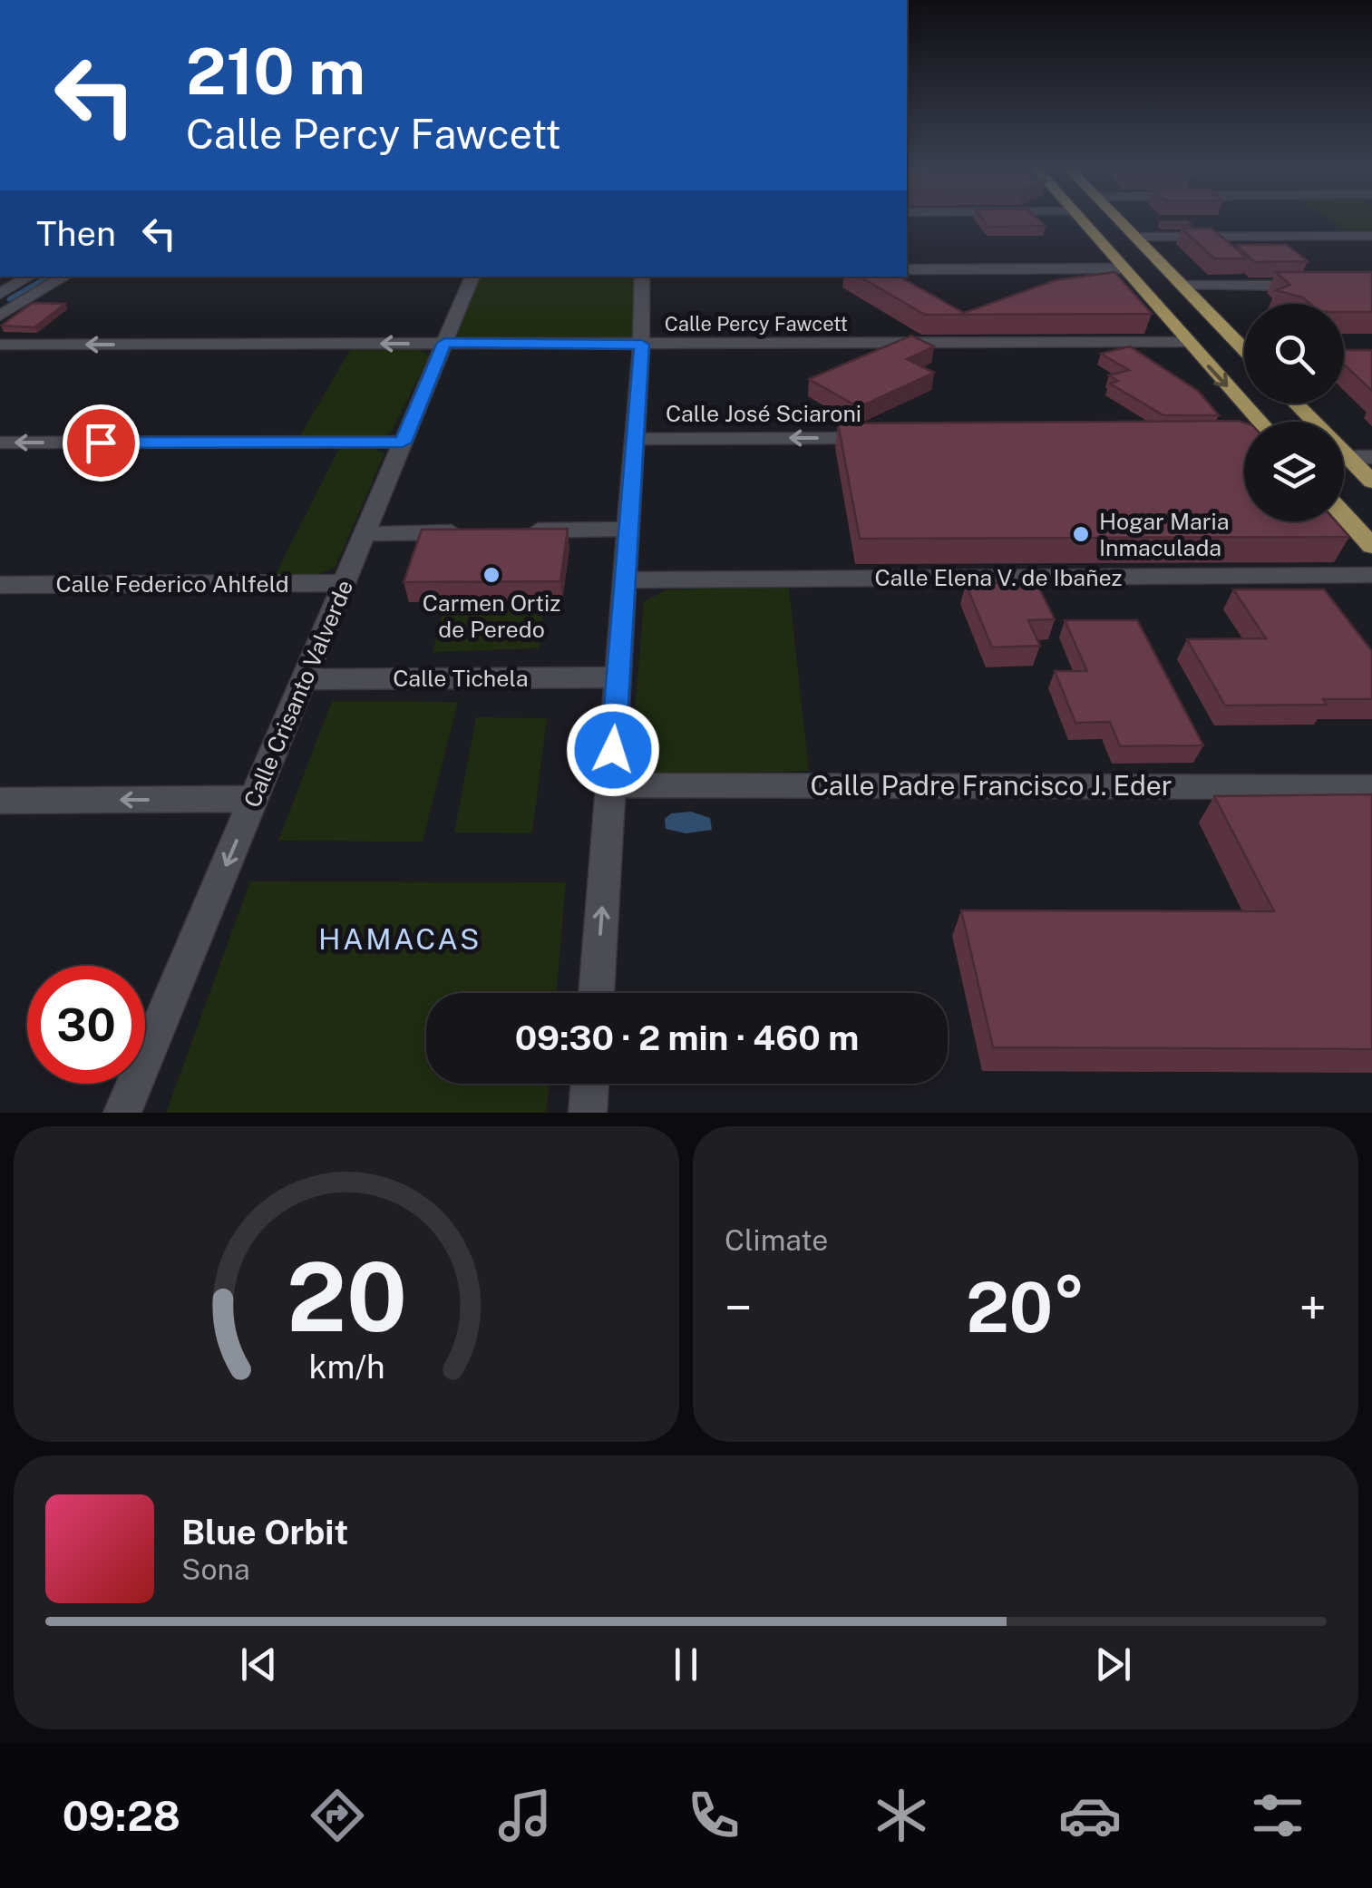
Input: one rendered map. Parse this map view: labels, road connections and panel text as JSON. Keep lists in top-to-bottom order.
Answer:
{
  "streets": {
    "street": [
      "Calle Percy Fawcett",
      "Calle José Sciaroni",
      "Calle Elena V. de Ibañez",
      "Calle Federico Ahlfeld",
      "Calle Tichela",
      "Calle Crisanto Valverde",
      "Calle Padre Francisco J. Eder"
    ]
  },
  "crossings": [
    ["Calle Percy Fawcett", "Calle Crisanto Valverde"],
    ["Calle Federico Ahlfeld", "Calle Crisanto Valverde"],
    ["Calle Tichela", "Calle Crisanto Valverde"]
  ],
  "one_way": ["Calle José Sciaroni", "Calle Crisanto Valverde"],
  "districts": ["HAMACAS"],
  "places": ["Hogar Maria Inmaculada", "Carmen Ortiz de Peredo"],
  "page": {
    "turn": ["210 m", "Calle Percy Fawcett"],
    "then": "Then",
    "limit": "30",
    "trip": "09:30 · 2 min · 460 m",
    "tile": "Climate",
    "heat": ["−", "20°", "+"],
    "song": ["Blue Orbit", "Sona"],
    "tabs": "09:28",
    "gauge": ["20", "km/h"]
  }
}
